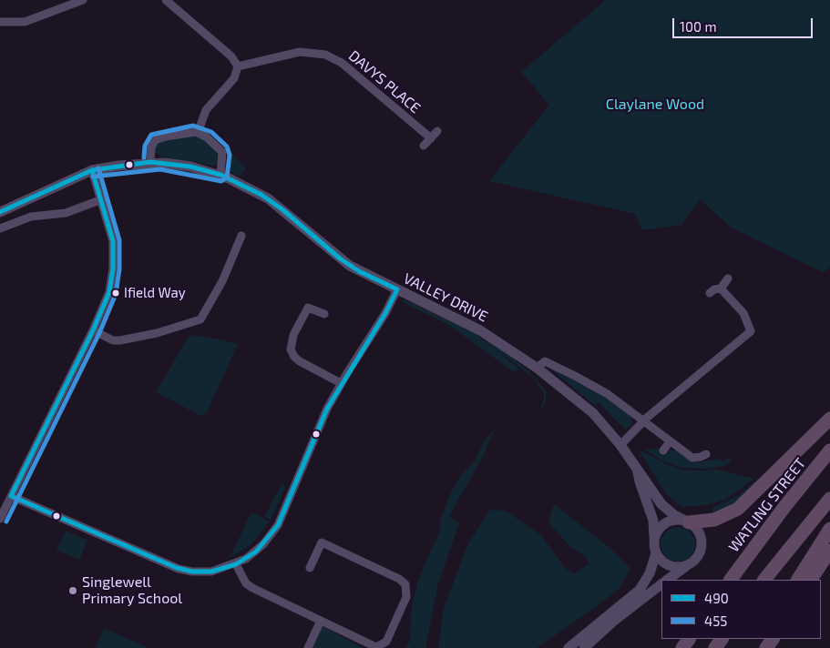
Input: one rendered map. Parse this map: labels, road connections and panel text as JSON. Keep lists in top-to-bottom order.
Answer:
{
  "streets": {
    "highway": ["WATLING STREET"],
    "street": ["DAVYS PLACE", "VALLEY DRIVE"]
  },
  "parks": ["Claylane Wood"],
  "places": ["Ifield Way", "Singlewell Primary School"],
  "lines": ["transit line 455", "transit line 490"],
  "legend": ["490", "455"],
  "scale_bar": "100 m"
}
